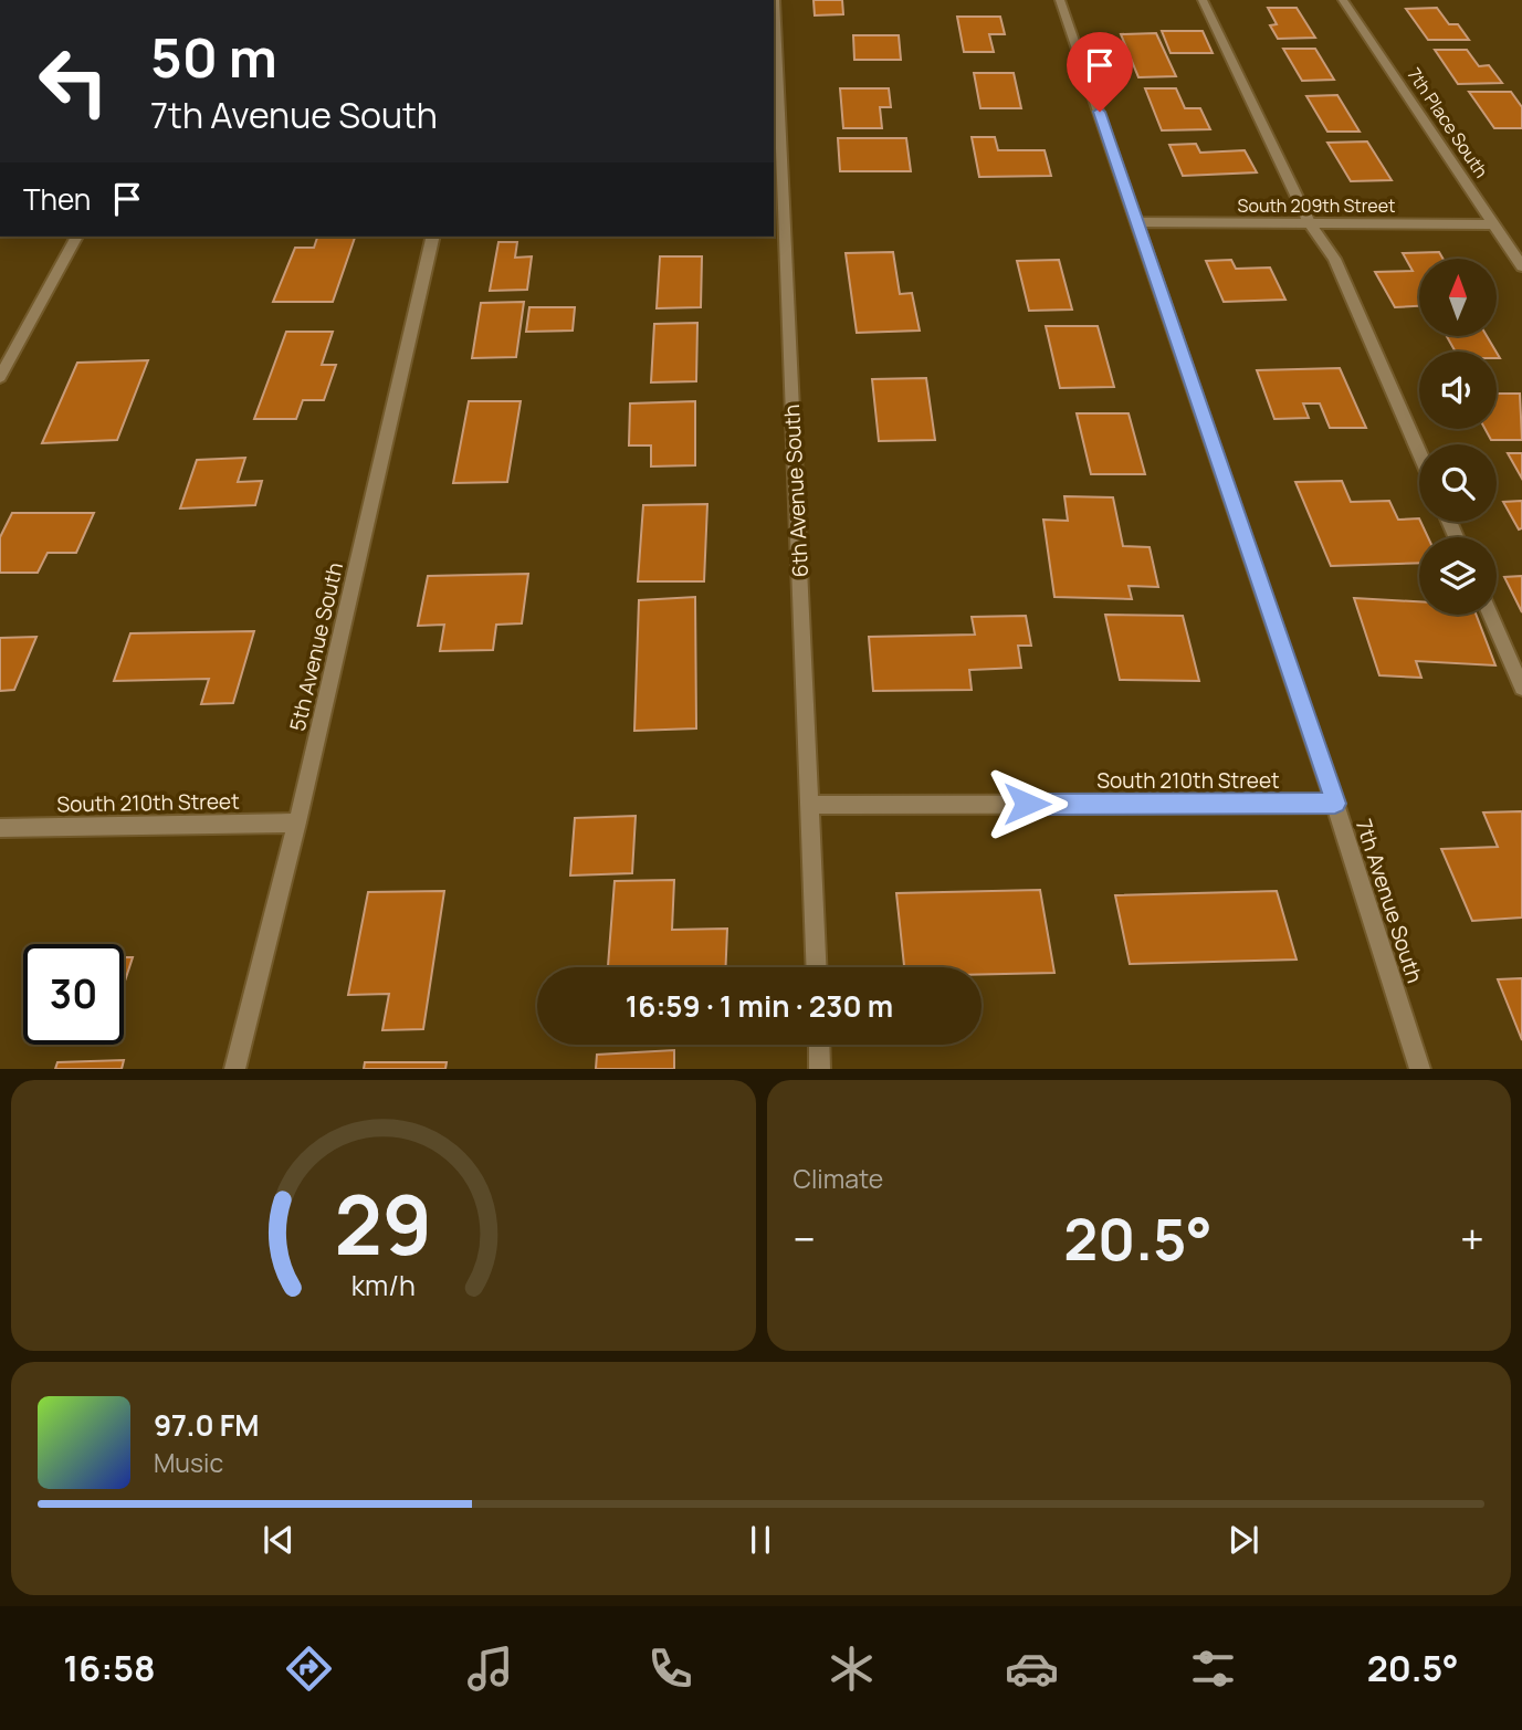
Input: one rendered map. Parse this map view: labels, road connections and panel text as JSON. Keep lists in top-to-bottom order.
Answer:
{
  "streets": {
    "street": [
      "7th Place South",
      "South 209th Street",
      "6th Avenue South",
      "5th Avenue South",
      "South 210th Street",
      "7th Avenue South"
    ]
  },
  "crossings": [
    ["7th Place South", "South 209th Street"],
    ["South 209th Street", "7th Avenue South"],
    ["6th Avenue South", "South 210th Street"],
    ["5th Avenue South", "South 210th Street"],
    ["South 210th Street", "7th Avenue South"]
  ],
  "north": "top",
  "page": {
    "turn": ["50 m", "7th Avenue South"],
    "then": "Then",
    "limit": "30",
    "trip": "16:59 · 1 min · 230 m",
    "tile": "Climate",
    "heat": ["−", "20.5°", "+"],
    "song": ["97.0 FM", "Music"],
    "tabs": ["16:58", "20.5°"],
    "gauge": ["29", "km/h"]
  }
}
